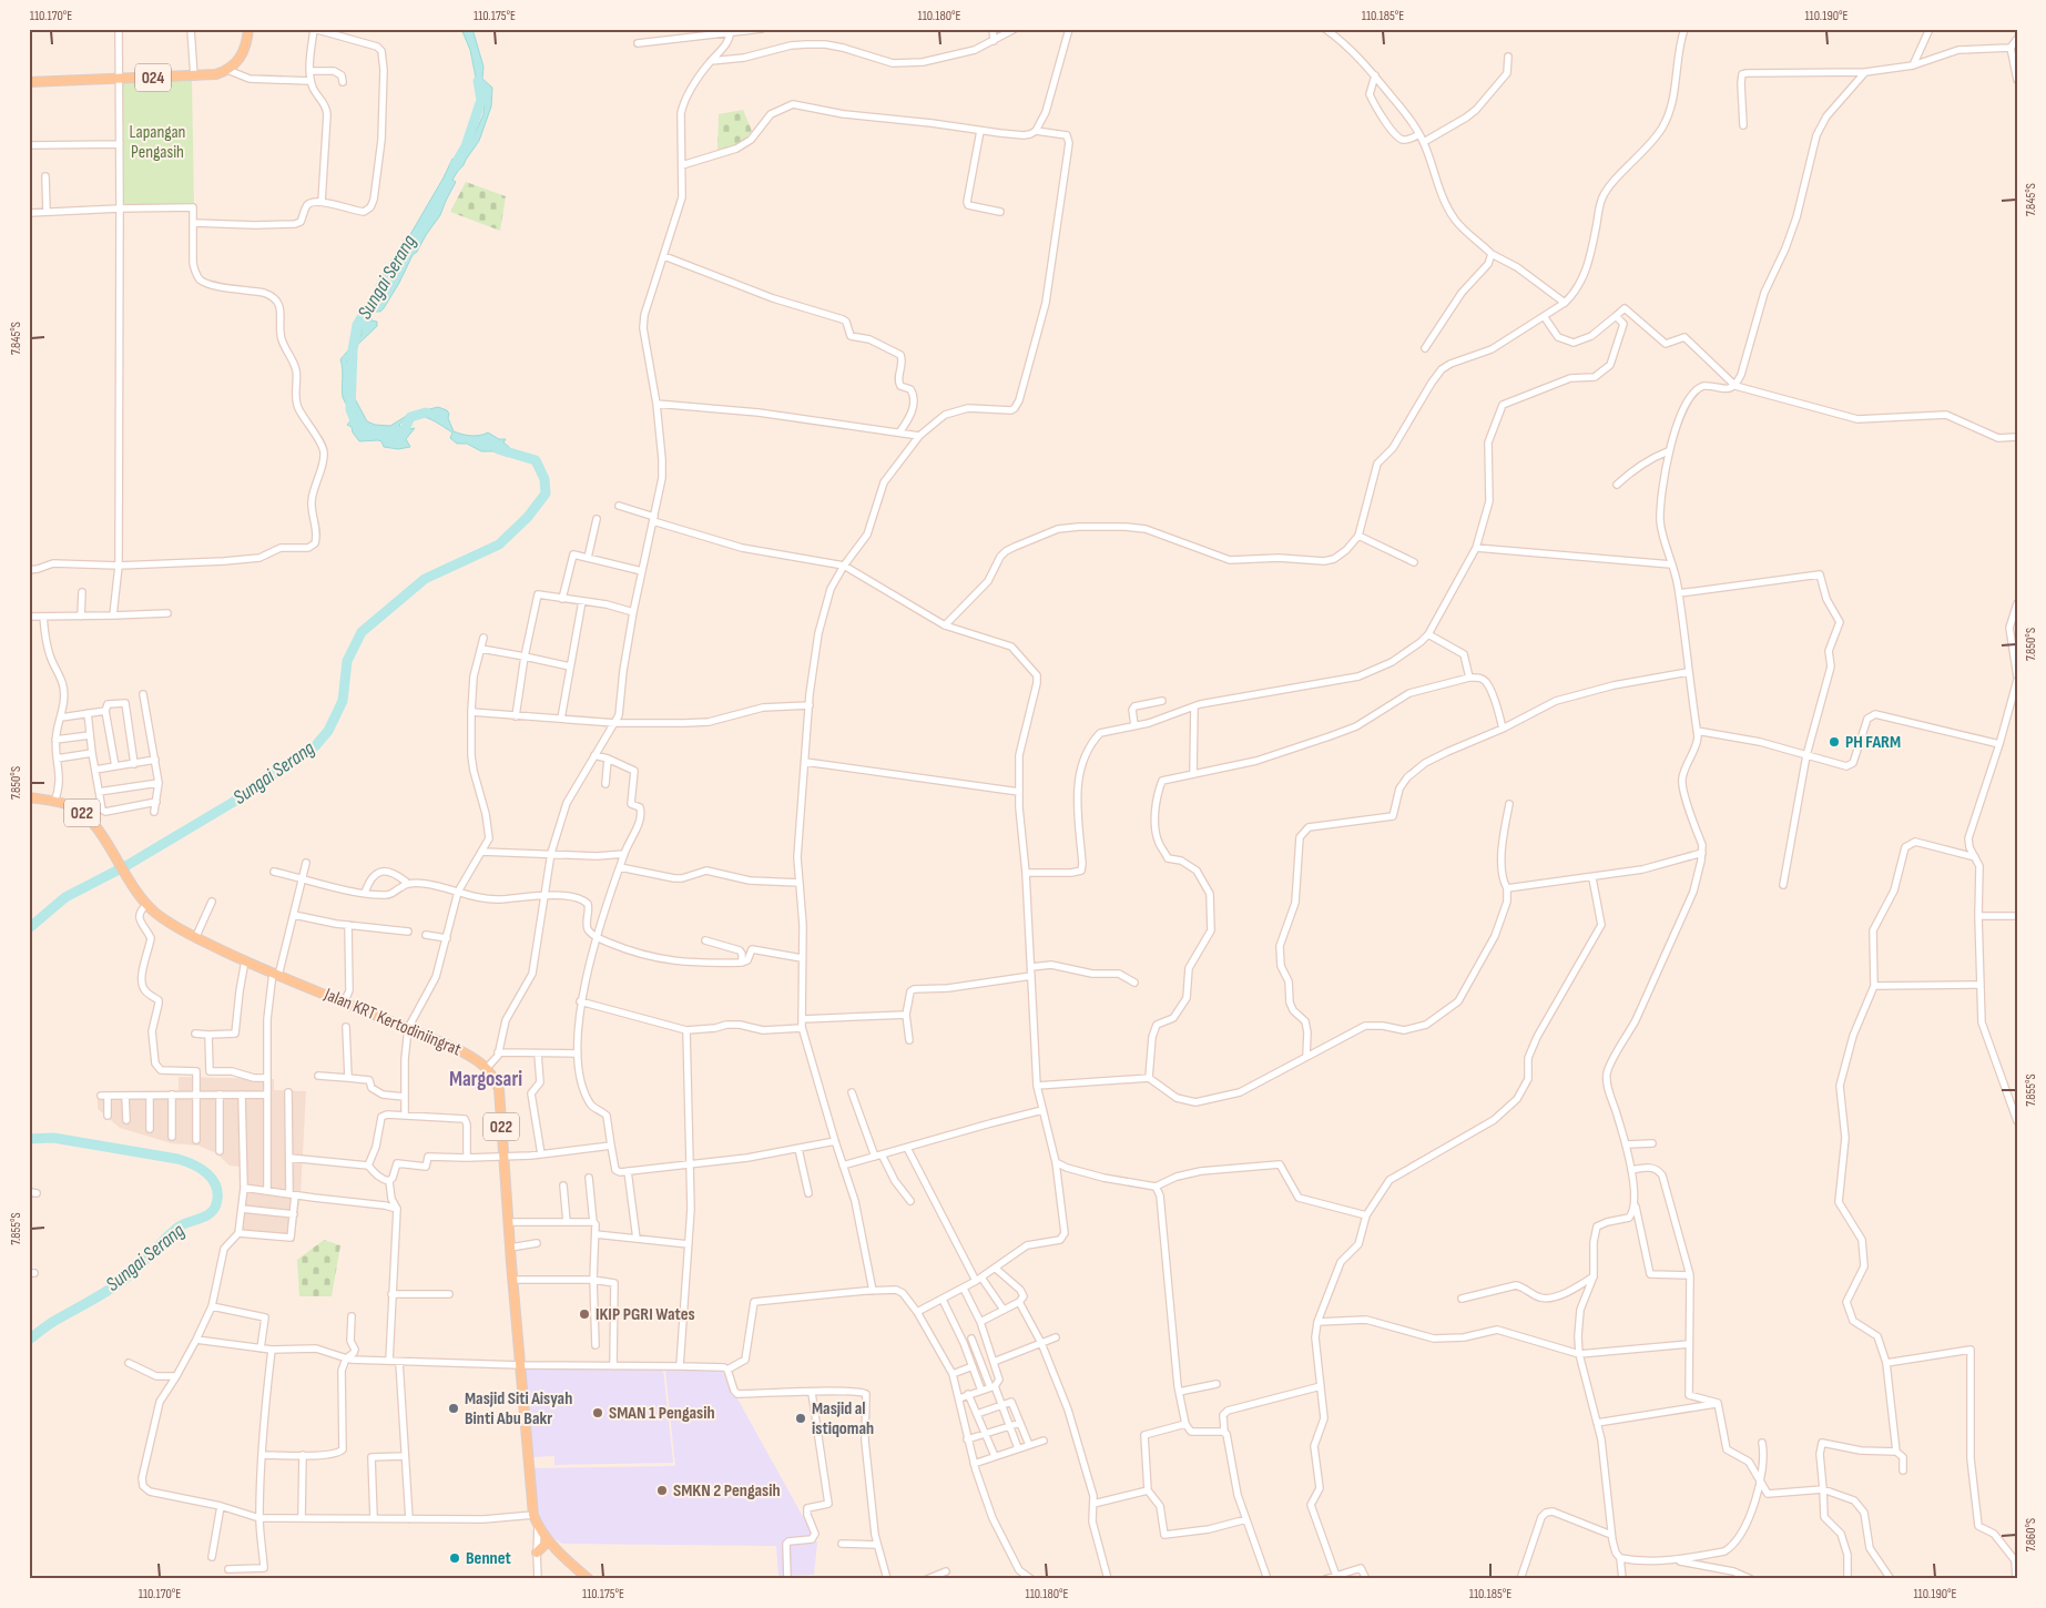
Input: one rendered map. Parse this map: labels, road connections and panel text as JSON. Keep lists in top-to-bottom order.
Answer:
{
  "streets": {
    "main road": ["024", "022", "Jalan KRT Kertodiniingrat"]
  },
  "crossings": [
    ["022", "Jalan KRT Kertodiniingrat"]
  ],
  "districts": ["Margosari"],
  "water": ["Sungai Serang"],
  "parks": ["Lapangan Pengasih"],
  "places": [
    "PH FARM",
    "IKIP PGRI Wates",
    "Masjid Siti Aisyah Binti Abu Bakr",
    "SMAN 1 Pengasih",
    "Masjid al istiqomah",
    "SMKN 2 Pengasih",
    "Bennet"
  ],
  "coordinates": [
    "110.170°E",
    "110.175°E",
    "110.180°E",
    "110.185°E",
    "110.190°E",
    "7.845°S",
    "7.850°S",
    "7.855°S",
    "7.860°S"
  ]
}
